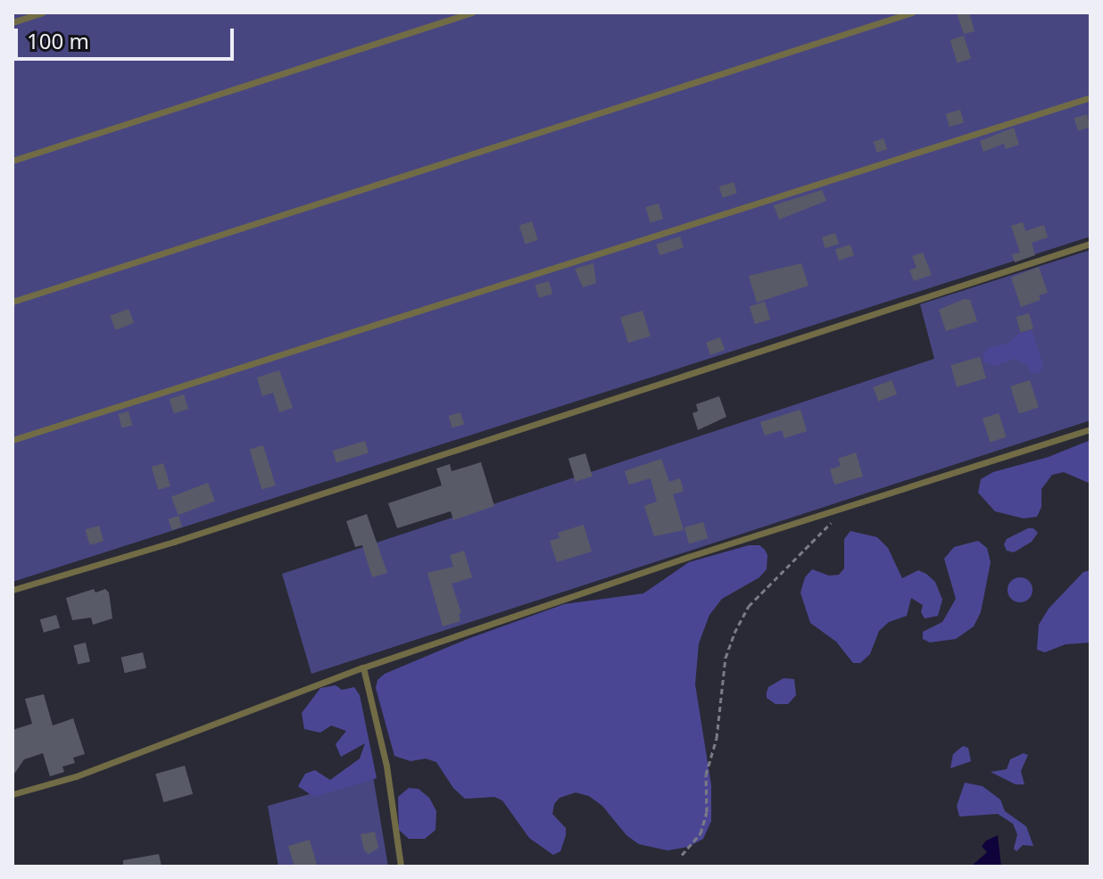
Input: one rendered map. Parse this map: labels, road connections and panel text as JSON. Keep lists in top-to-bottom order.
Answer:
{
  "scale_bar": "100 m"
}
